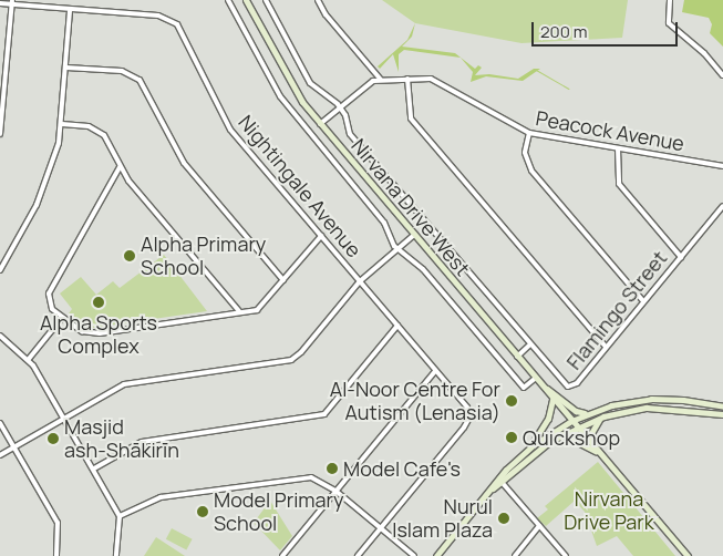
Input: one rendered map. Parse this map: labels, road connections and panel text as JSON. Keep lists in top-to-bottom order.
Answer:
{
  "streets": {
    "main road": ["Nirvana Drive West"],
    "street": ["Peacock Avenue", "Nightingale Avenue", "Flamingo Street"]
  },
  "crossings": [
    ["Peacock Avenue", "Nirvana Drive West"]
  ],
  "parks": ["Nirvana Drive Park"],
  "places": [
    "Alpha Primary School",
    "Alpha Sports Complex",
    "Al-Noor Centre For Autism (Lenasia)",
    "Quickshop",
    "Masjid ash-Shākirīn",
    "Model Cafe's",
    "Model Primary School",
    "Nurul Islam Plaza"
  ],
  "scale_bar": "200 m"
}
